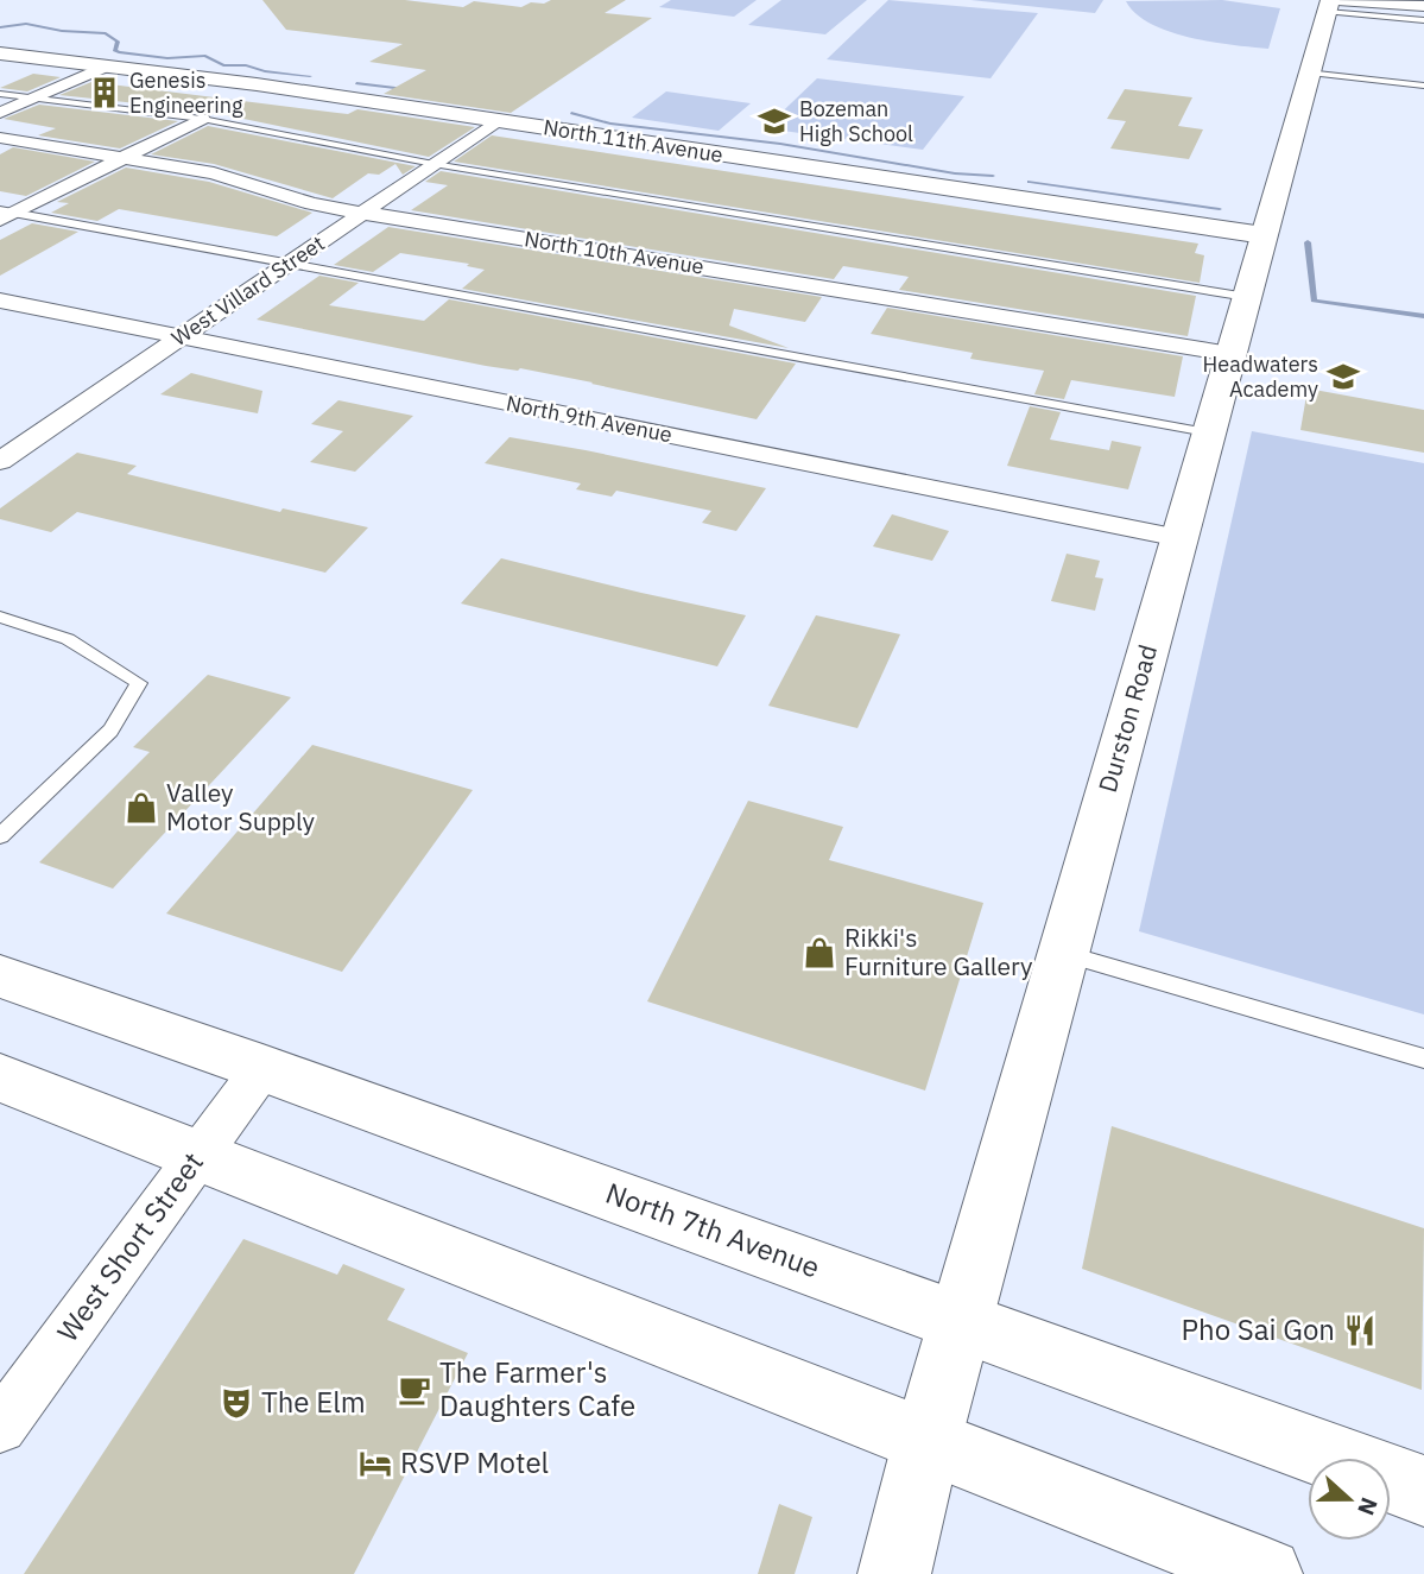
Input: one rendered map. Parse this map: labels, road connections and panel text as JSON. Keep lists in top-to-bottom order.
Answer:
{
  "streets": {
    "main road": ["North 11th Avenue", "Durston Road", "North 7th Avenue"],
    "street": [
      "North 10th Avenue",
      "West Villard Street",
      "North 9th Avenue",
      "West Short Street"
    ]
  },
  "crossings": [
    ["North 11th Avenue", "West Villard Street"],
    ["North 11th Avenue", "Durston Road"],
    ["North 10th Avenue", "West Villard Street"],
    ["North 10th Avenue", "Durston Road"],
    ["West Villard Street", "North 9th Avenue"],
    ["North 9th Avenue", "Durston Road"],
    ["Durston Road", "North 7th Avenue"],
    ["North 7th Avenue", "West Short Street"]
  ],
  "places": {
    "building": ["Genesis Engineering"],
    "school or university": ["Bozeman High School", "Headwaters Academy"],
    "shop": ["Valley Motor Supply", "Rikki's Furniture Gallery"],
    "restaurant": ["Pho Sai Gon"],
    "cafe": ["The Farmer's Daughters Cafe"],
    "theatre": ["The Elm"],
    "hotel": ["RSVP Motel"]
  },
  "north": "right"
}
